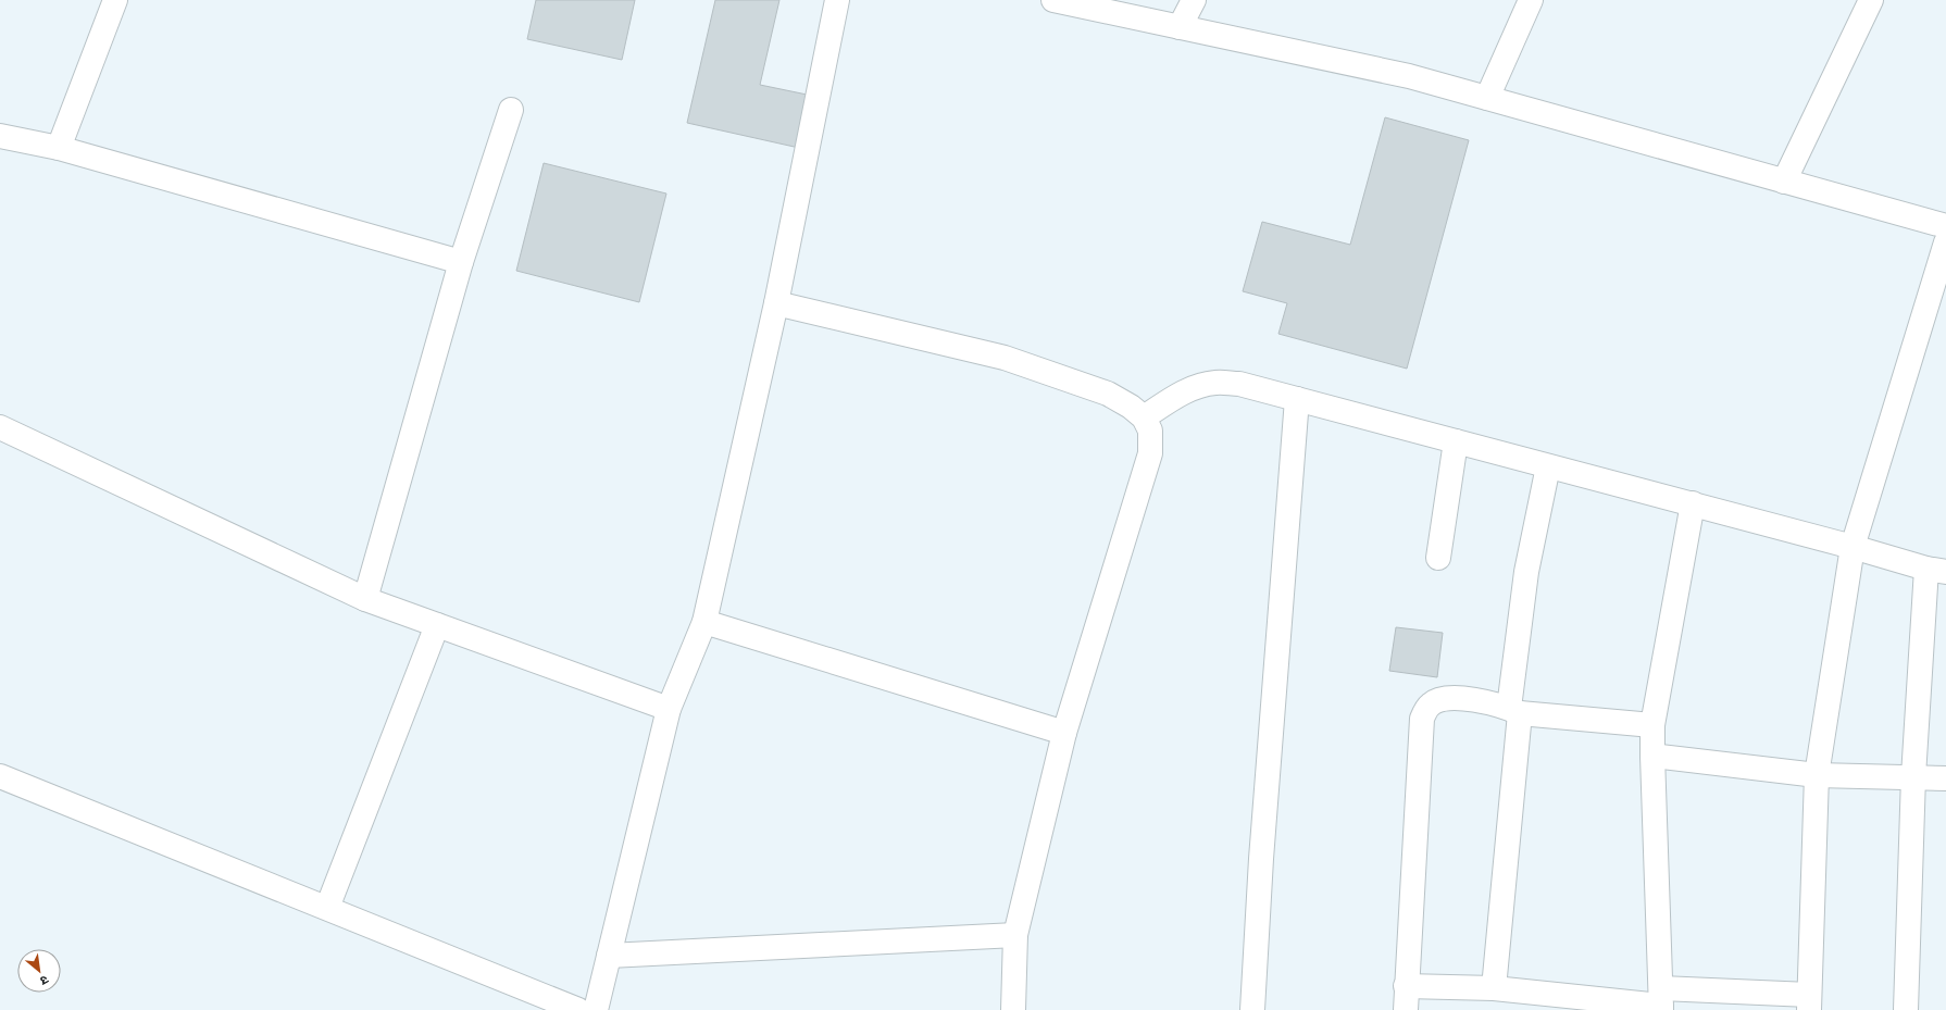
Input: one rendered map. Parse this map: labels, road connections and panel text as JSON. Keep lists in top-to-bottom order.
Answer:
{
  "north": "bottom right"
}
